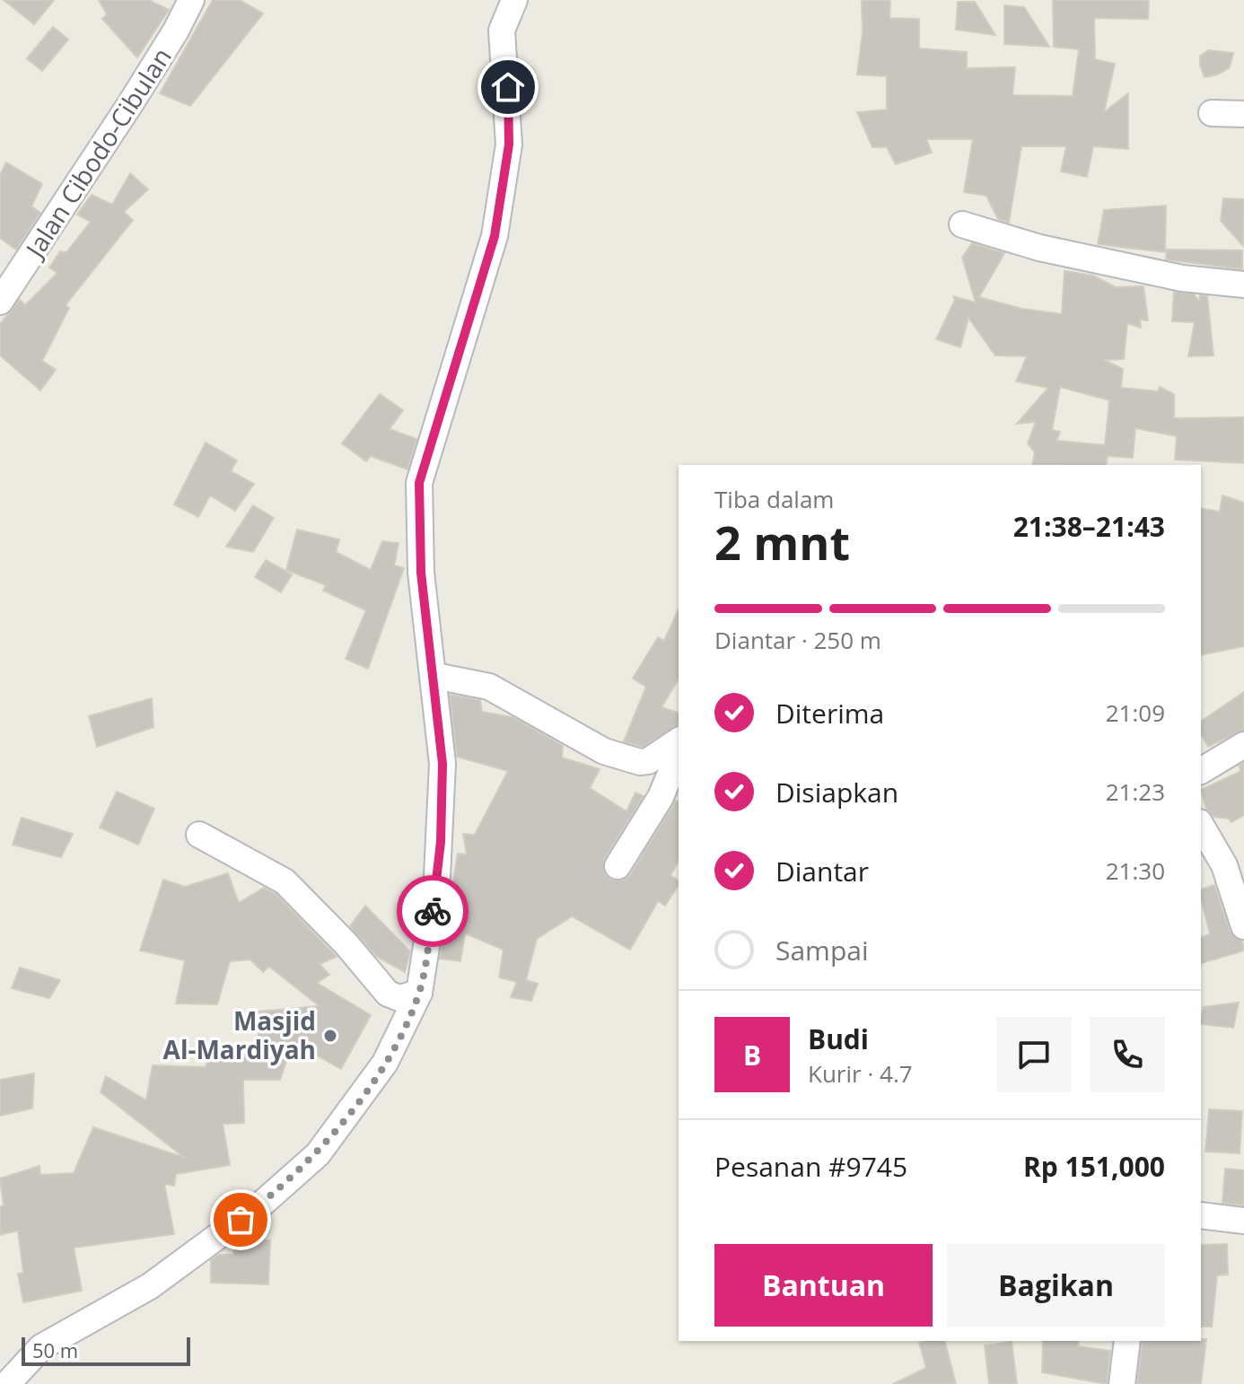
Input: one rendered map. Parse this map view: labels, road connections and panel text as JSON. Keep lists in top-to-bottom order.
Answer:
{
  "streets": {
    "street": ["Jalan Cibodo-Cibulan"]
  },
  "places": ["Masjid Al-Mardiyah"],
  "scale_bar": "50 m",
  "page": {
    "heading": ["2 mnt", "Tiba dalam", "21:38–21:43"],
    "panel": [
      "Budi",
      "Kurir · 4.7",
      "Pesanan #9745",
      "Rp 151,000"
    ],
    "bar": "Diantar · 250 m",
    "list": [
      ["Diterima", "21:09"],
      ["Disiapkan", "21:23"],
      ["Diantar", "21:30"],
      "Sampai"
    ],
    "round": "B",
    "buttons": ["Bantuan", "Bagikan"],
    "scale": "50 m"
  }
}
